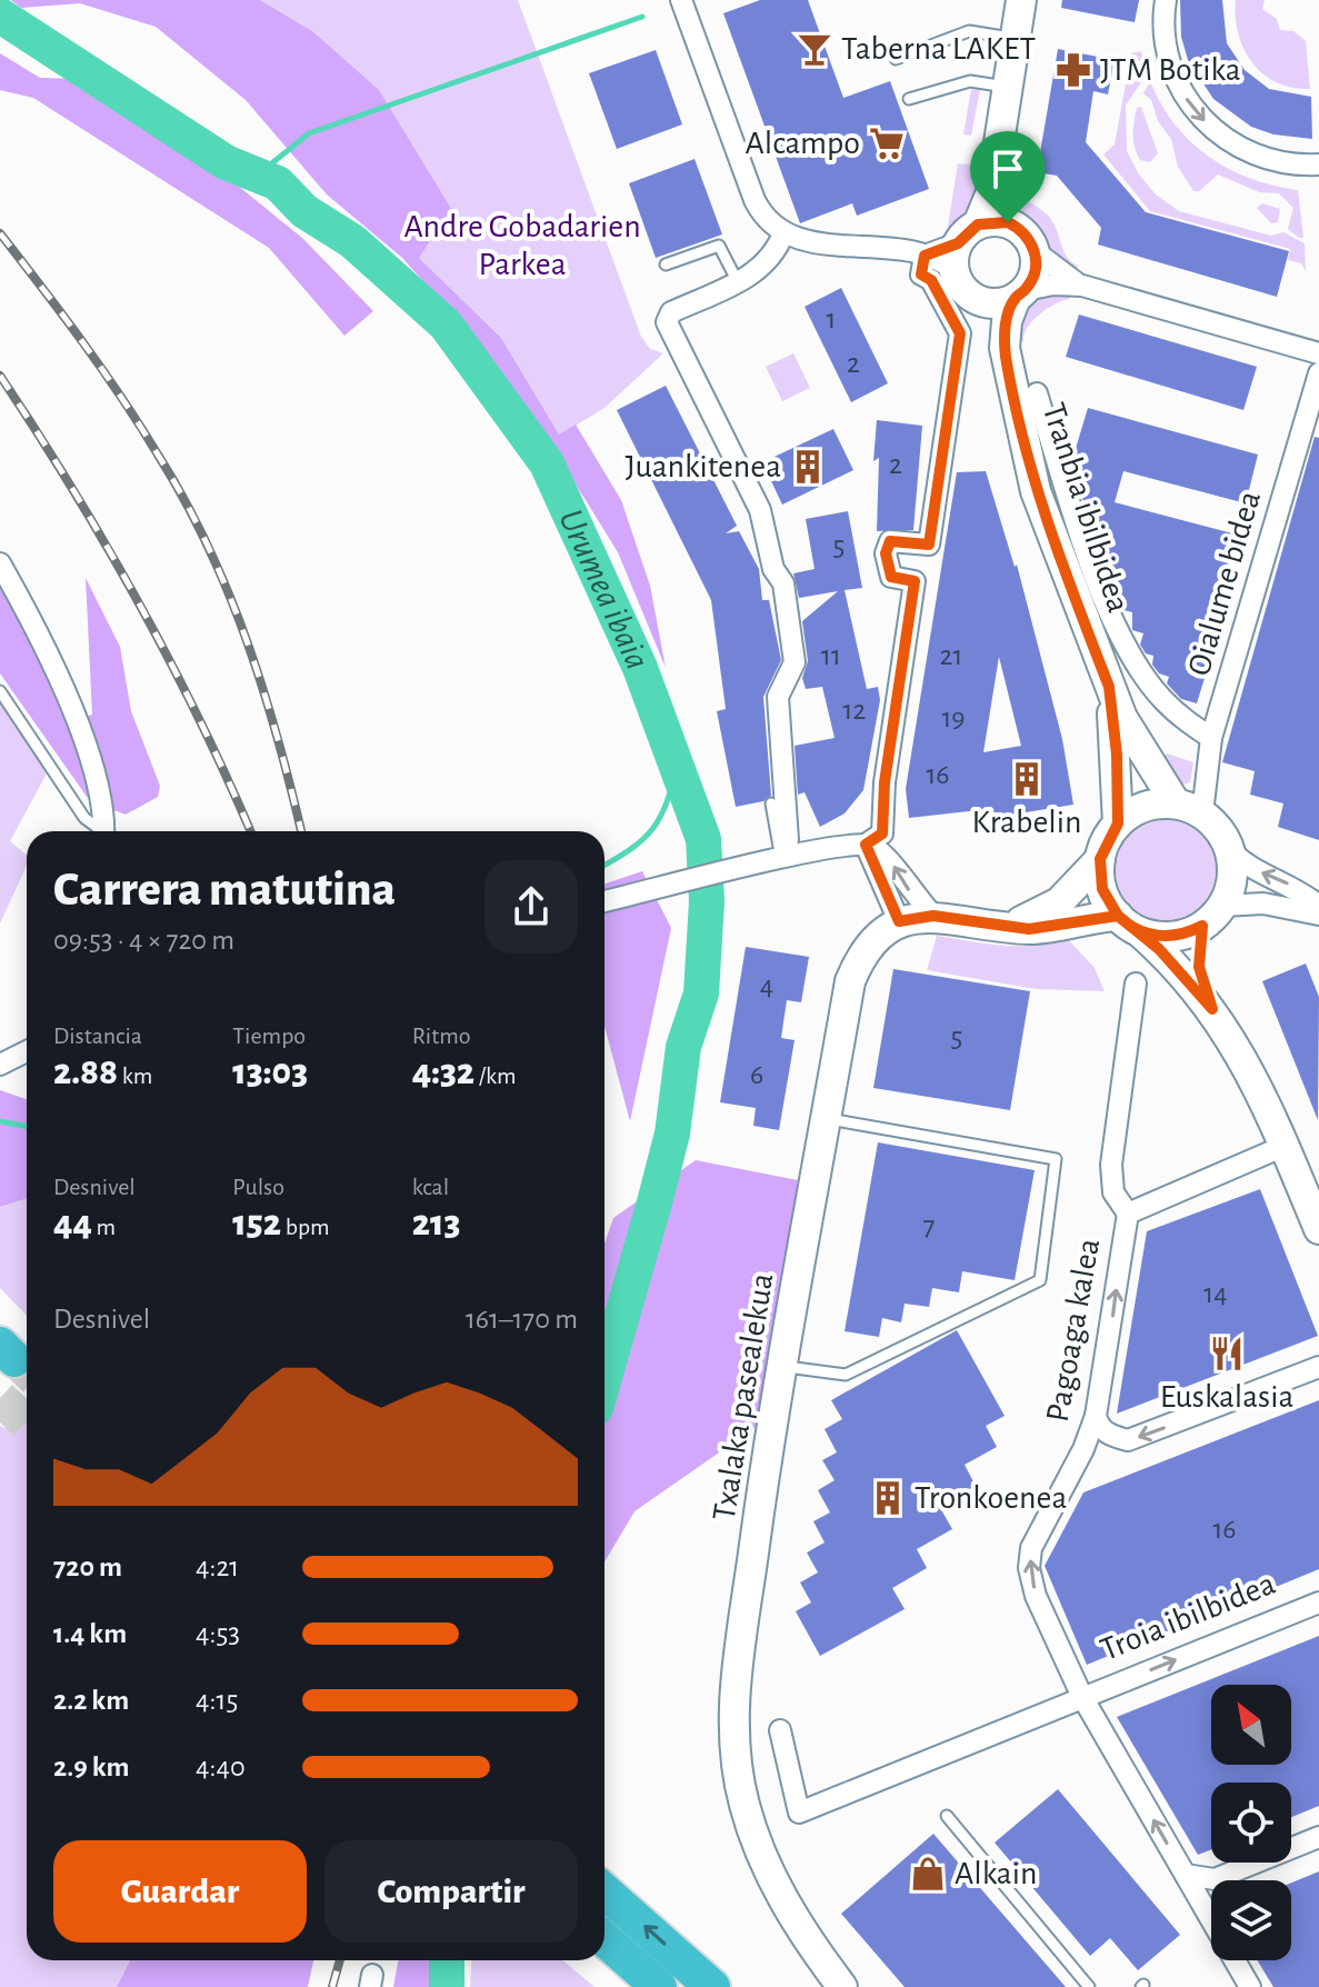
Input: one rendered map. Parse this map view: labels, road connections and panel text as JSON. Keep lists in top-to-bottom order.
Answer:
{
  "streets": {
    "main road": ["Tranbia ibilbidea", "Txalaka pasealekua"],
    "street": ["Oialume bidea", "Pagoaga kalea", "Troia ibilbidea"]
  },
  "crossings": [
    ["Tranbia ibilbidea", "Oialume bidea"],
    ["Pagoaga kalea", "Troia ibilbidea"]
  ],
  "one_way": ["Pagoaga kalea", "Troia ibilbidea"],
  "water": ["Urumea ibaia"],
  "parks": ["Andre Gobadarien Parkea"],
  "places": {
    "bar": ["Taberna LAKET"],
    "pharmacy": ["JTM Botika"],
    "supermarket": ["Alcampo"],
    "building": ["Juankitenea", "Krabelin", "Tronkoenea"],
    "restaurant": ["Euskalasia"],
    "shop": ["Alkain"]
  },
  "house_numbers": [
    "1",
    "2",
    "2",
    "5",
    "11",
    "21",
    "12",
    "19",
    "16",
    "4",
    "5",
    "6",
    "7",
    "14",
    "16"
  ],
  "north": "top left",
  "page": {
    "heading": ["Carrera matutina", "09:53 · 4 × 720 m"],
    "stats": [
      ["Distancia", "2.88 km"],
      ["Tiempo", "13:03"],
      ["Ritmo", "4:32 /km"],
      ["Desnivel", "44 m"],
      ["Pulso", "152 bpm"],
      ["kcal", "213"]
    ],
    "chart": ["Desnivel", "161–170 m"],
    "list": [
      {
        "name": "720 m",
        "note": "4:21"
      },
      {
        "name": "1.4 km",
        "note": "4:53"
      },
      {
        "name": "2.2 km",
        "note": "4:15"
      },
      {
        "name": "2.9 km",
        "note": "4:40"
      }
    ],
    "buttons": ["Guardar", "Compartir"]
  }
}
